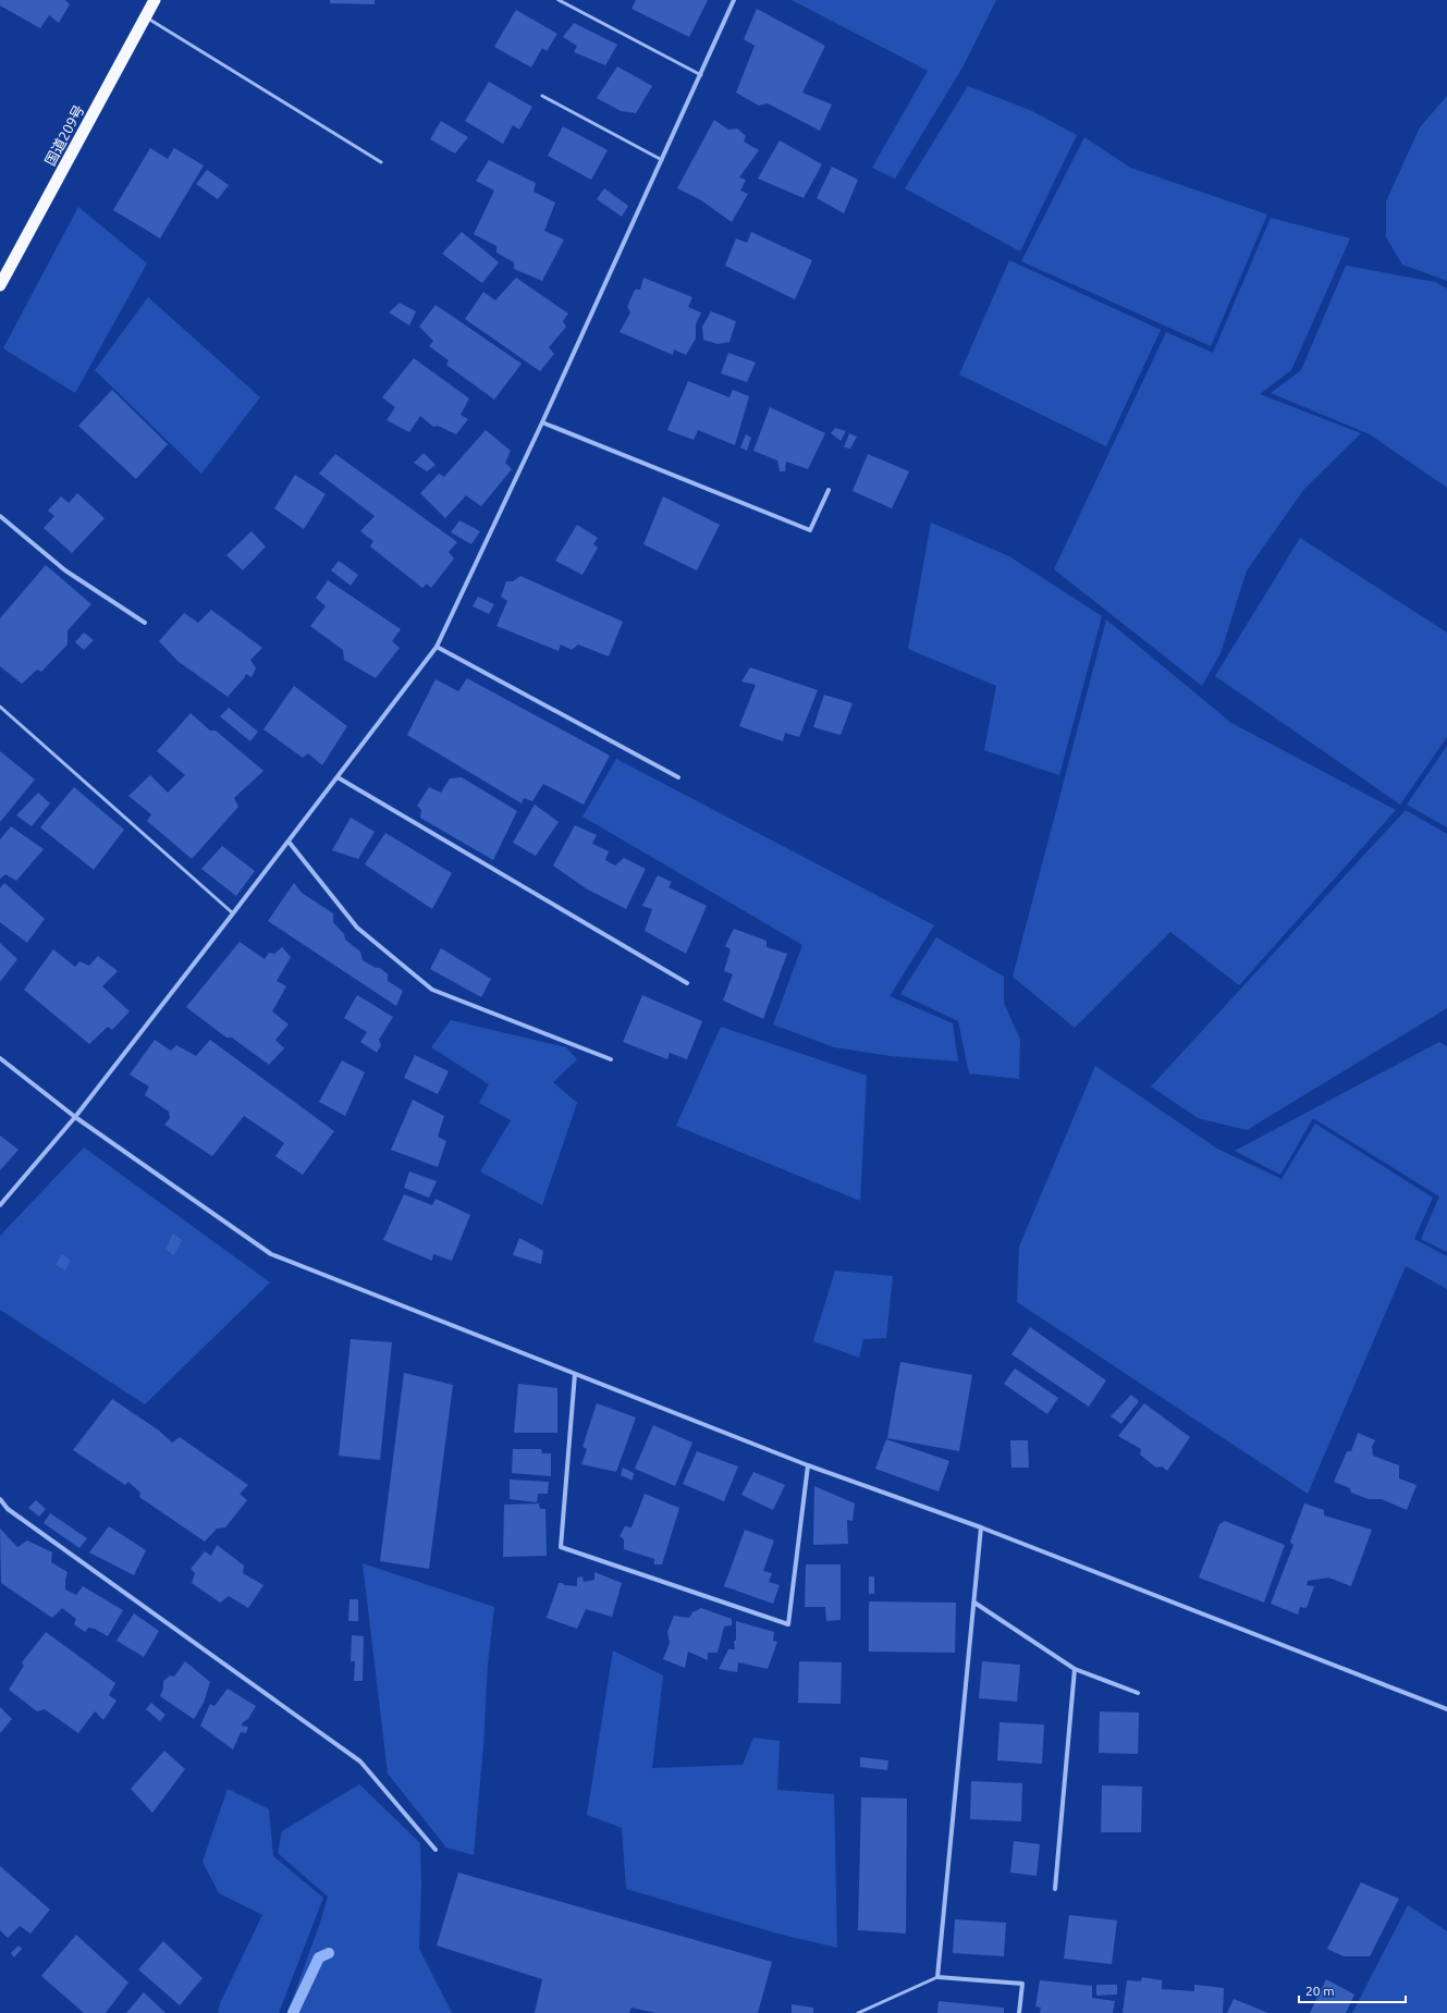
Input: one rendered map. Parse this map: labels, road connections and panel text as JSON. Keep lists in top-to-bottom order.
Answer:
{
  "streets": {
    "highway": ["国道209号"]
  },
  "scale_bar": "20 m"
}
